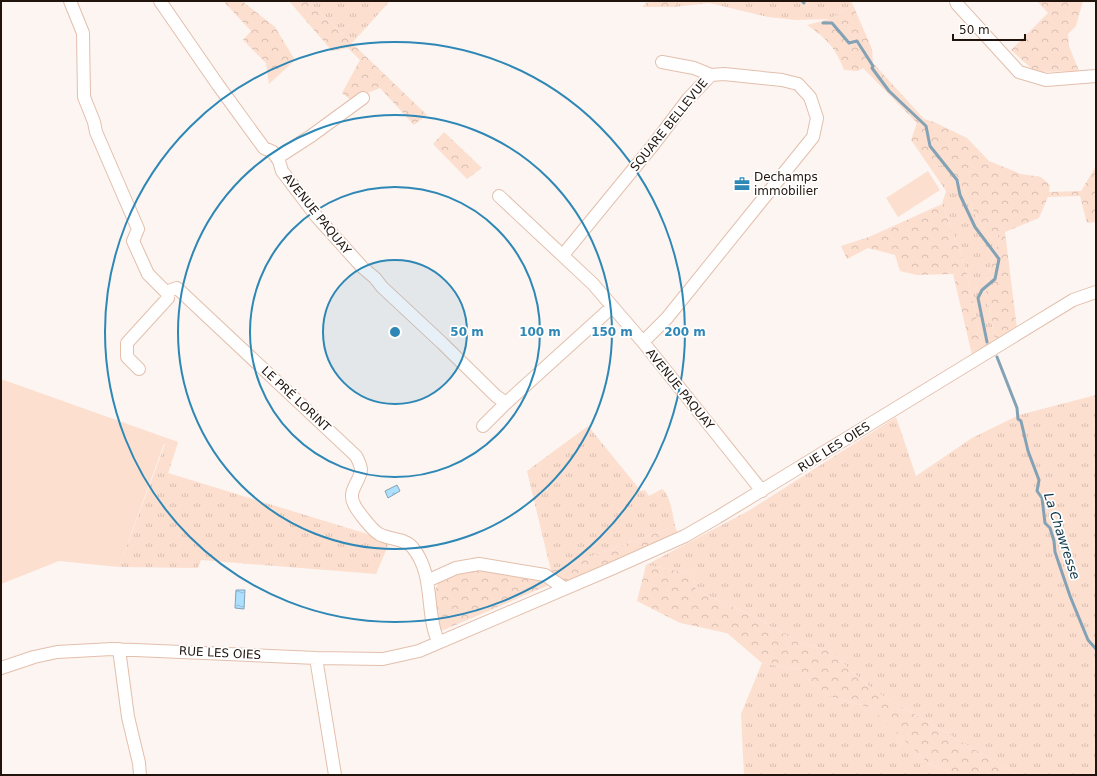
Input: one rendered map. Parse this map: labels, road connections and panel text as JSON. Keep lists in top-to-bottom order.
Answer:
{
  "streets": {
    "street": [
      "SQUARE BELLEVUE",
      "AVENUE PAQUAY",
      "LE PRÉ LORINT",
      "RUE LES OIES"
    ]
  },
  "crossings": [
    ["SQUARE BELLEVUE", "AVENUE PAQUAY"],
    ["AVENUE PAQUAY", "RUE LES OIES"]
  ],
  "water": ["La Chawresse"],
  "places": {
    "office": ["Dechamps immobilier"]
  },
  "scale_bar": "50 m",
  "rings": [
    "50 m",
    "100 m",
    "150 m",
    "200 m"
  ]
}
